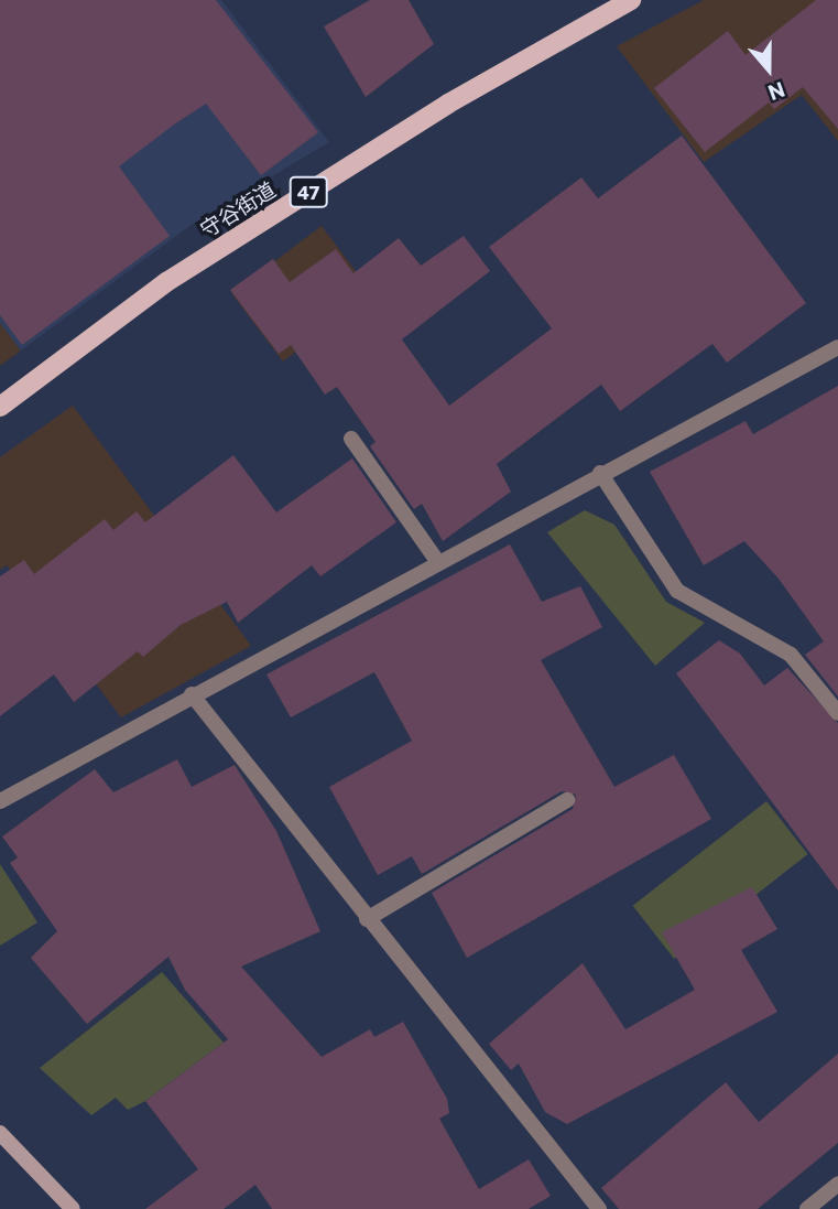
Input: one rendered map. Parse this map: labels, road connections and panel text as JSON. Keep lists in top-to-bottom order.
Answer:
{
  "streets": {
    "main road": ["47", "守谷街道"]
  },
  "north": "bottom"
}
